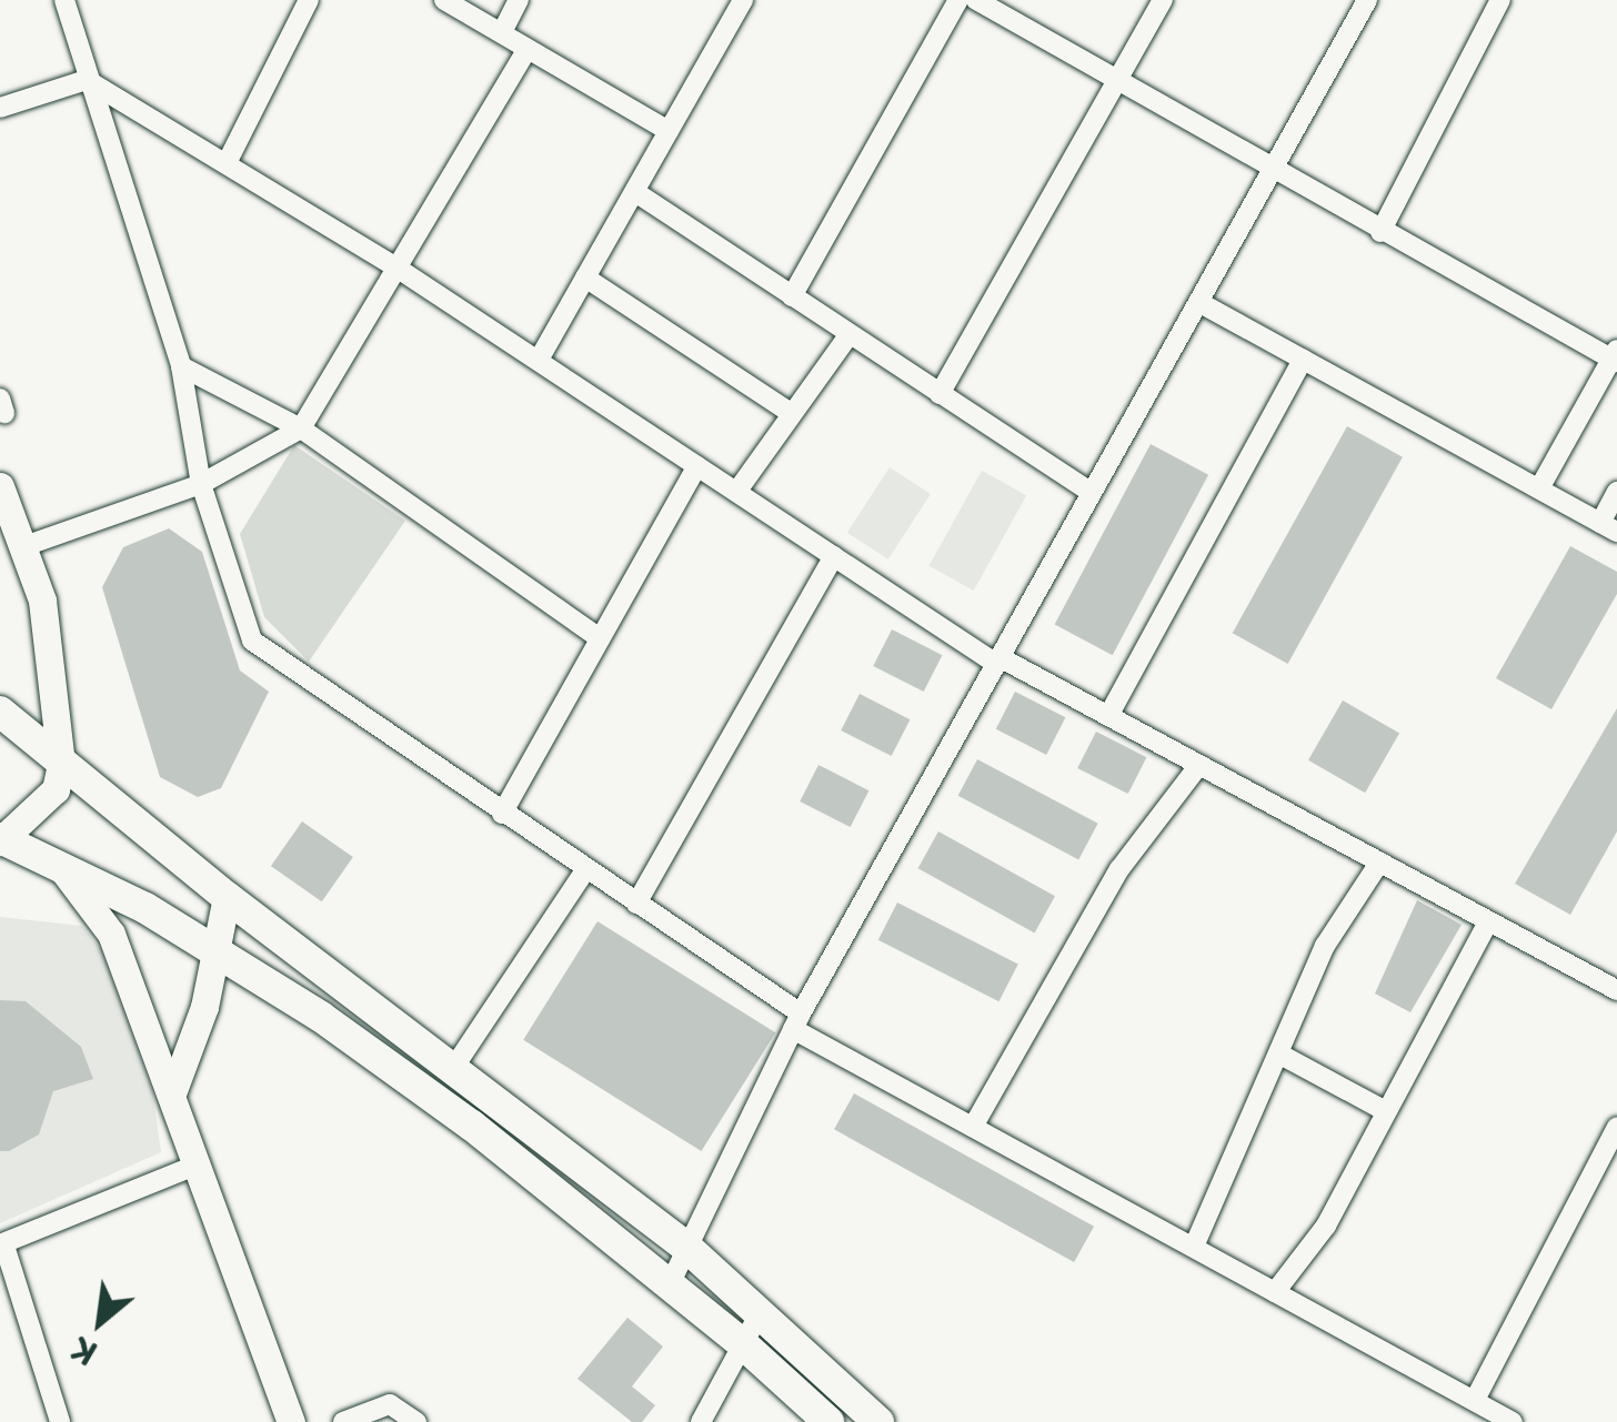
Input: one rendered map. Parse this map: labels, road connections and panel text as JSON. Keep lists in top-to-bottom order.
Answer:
{
  "north": "bottom left"
}
